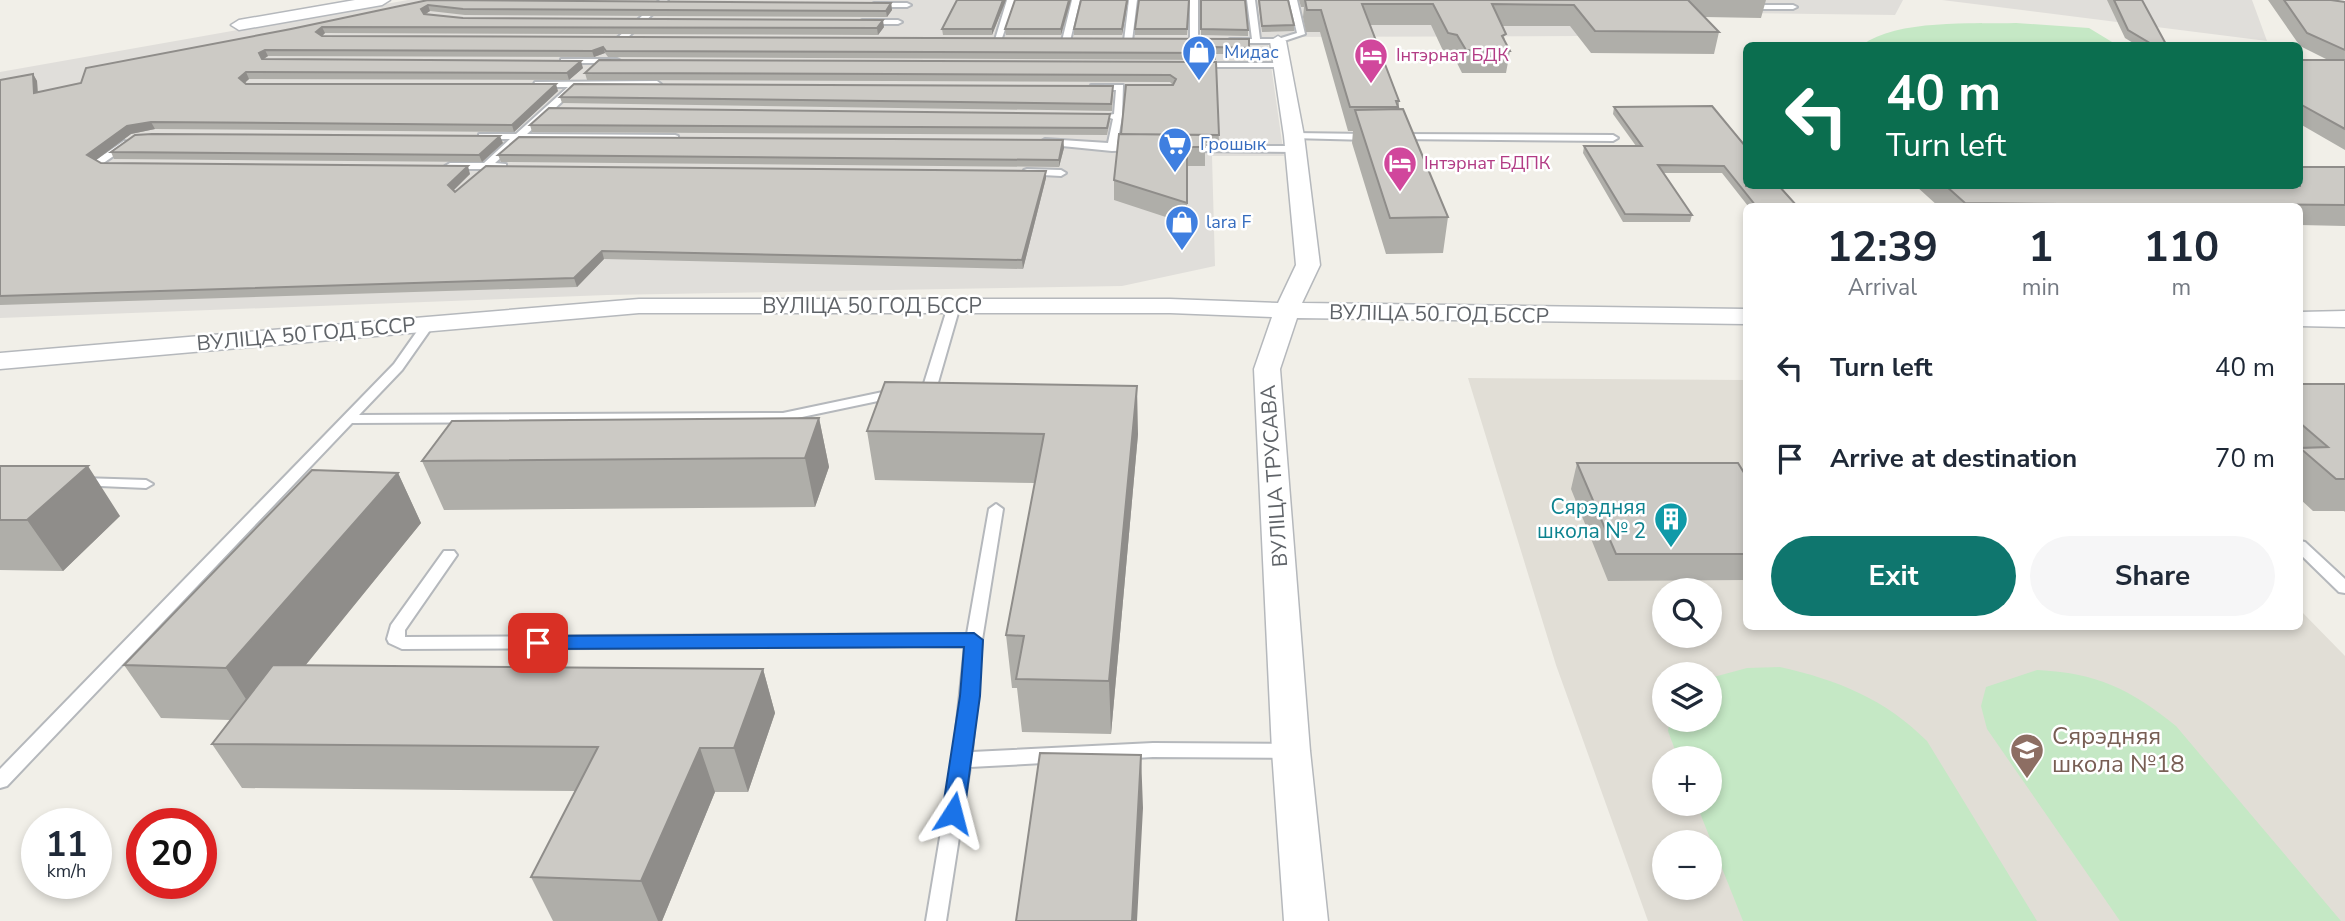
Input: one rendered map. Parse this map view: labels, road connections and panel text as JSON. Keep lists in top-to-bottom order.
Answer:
{
  "streets": {
    "street": ["ВУЛІЦА 50 ГОД БССР", "ВУЛІЦА ТРУСАВА"]
  },
  "crossings": [
    ["ВУЛІЦА 50 ГОД БССР", "ВУЛІЦА ТРУСАВА"]
  ],
  "places": {
    "shop": ["Мидас", "lara F"],
    "hotel": ["Інтэрнат БДК", "Інтэрнат БДПК"],
    "supermarket": ["Грошык"],
    "building": ["Сярэдняя школа № 2"],
    "school or university": ["Сярэдняя школа №18"]
  },
  "page": {
    "turn": ["40 m", "Turn left"],
    "eta": [
      "12:39",
      "Arrival",
      "1",
      "min",
      "110",
      "m"
    ],
    "list": [
      {
        "name": "Turn left",
        "value": "40 m"
      },
      {
        "name": "Arrive at destination",
        "value": "70 m"
      }
    ],
    "buttons": ["Exit", "Share"],
    "map_buttons": ["+", "−"],
    "speed": "11 km/h",
    "limit": "20"
  }
}
